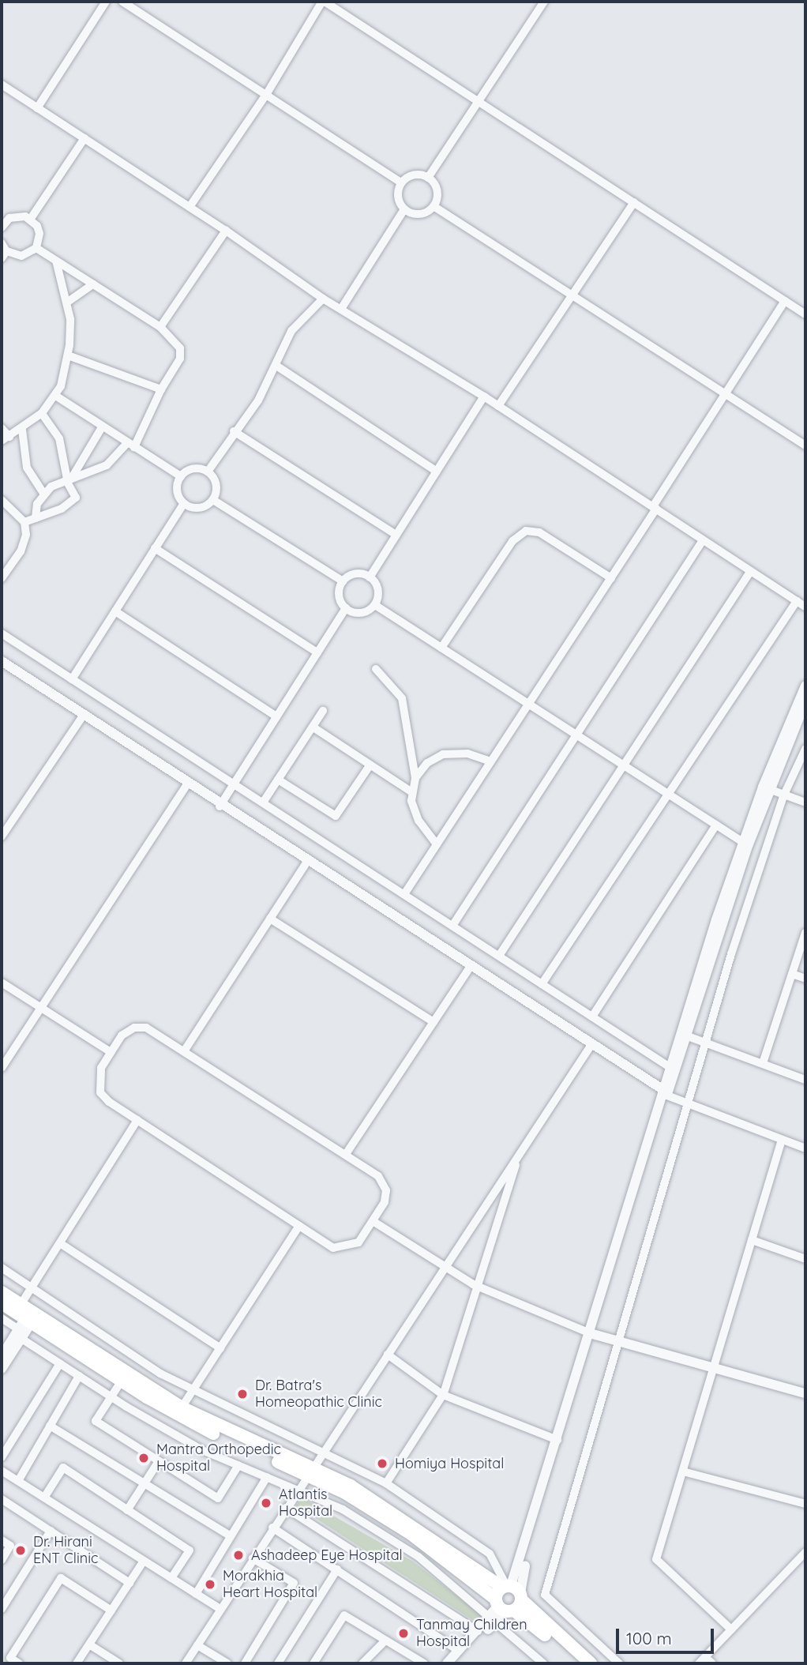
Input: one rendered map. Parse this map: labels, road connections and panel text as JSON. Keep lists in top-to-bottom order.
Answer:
{
  "places": [
    "Dr. Batra's Homeopathic Clinic",
    "Mantra Orthopedic Hospital",
    "Homiya Hospital",
    "Atlantis Hospital",
    "Dr. Hirani ENT Clinic",
    "Ashadeep Eye Hospital",
    "Morakhia Heart Hospital",
    "Tanmay Children Hospital"
  ],
  "scale_bar": "100 m"
}
